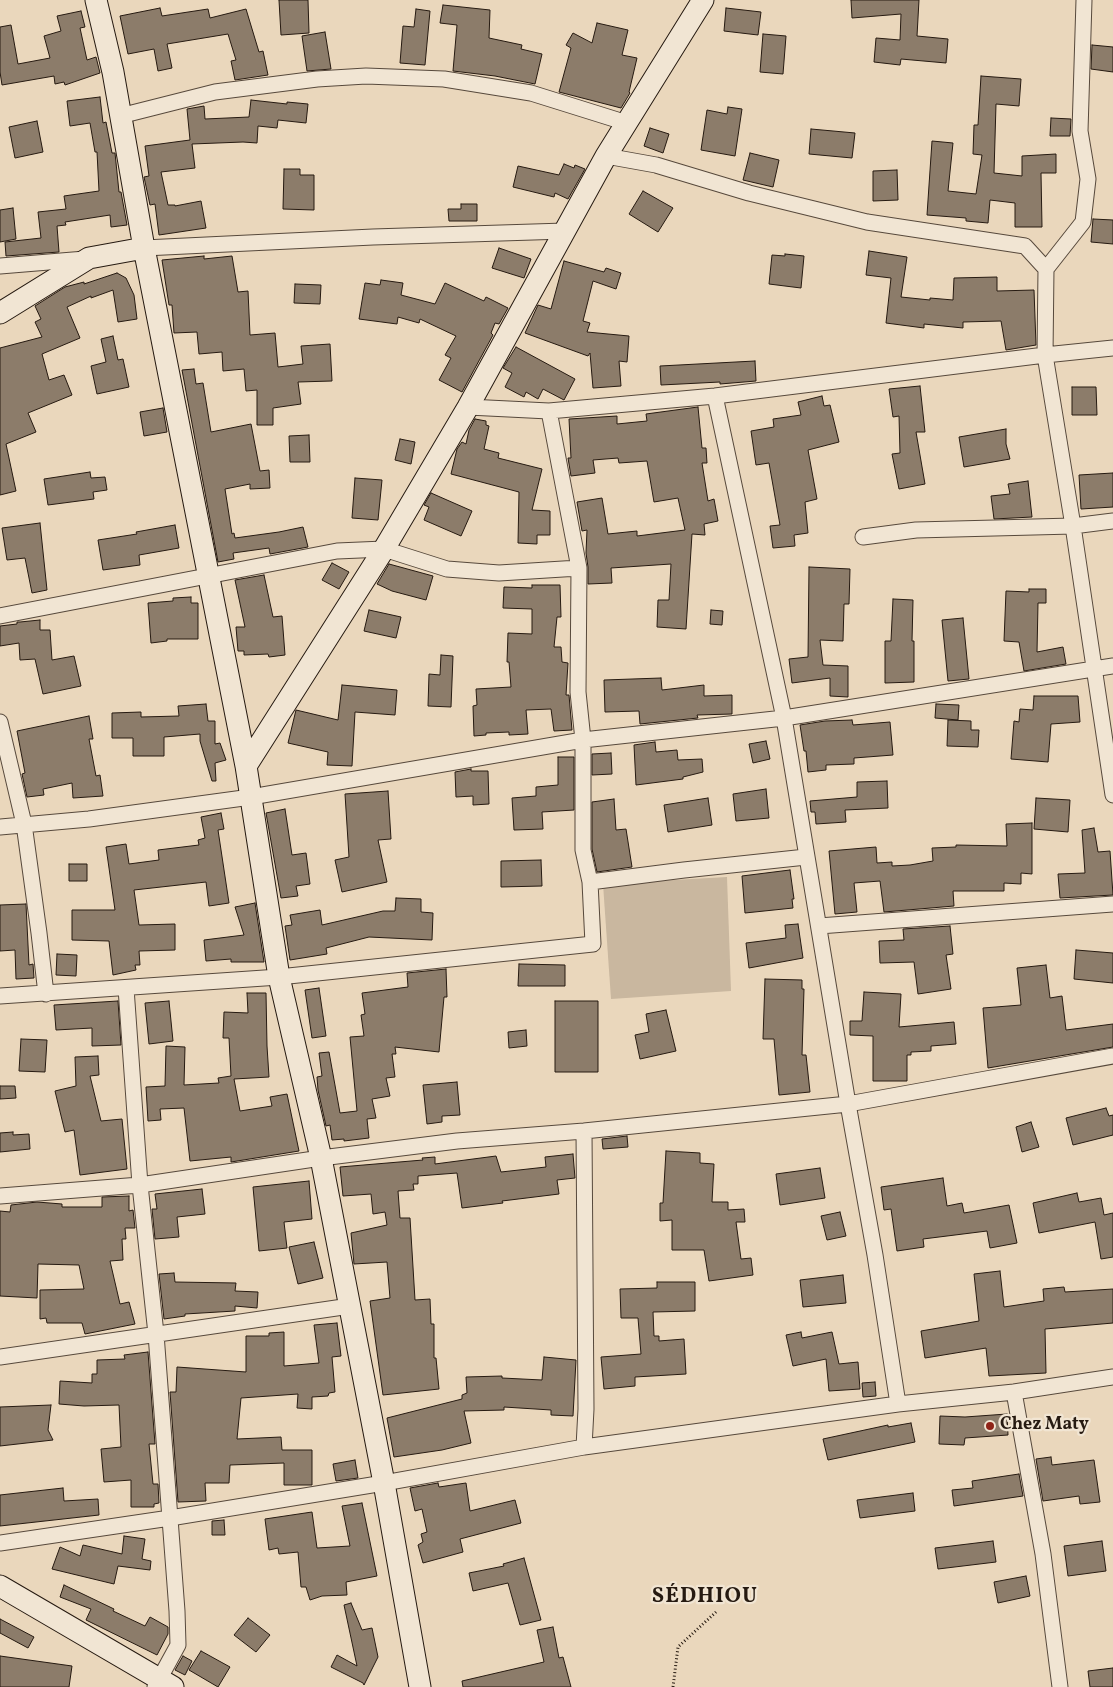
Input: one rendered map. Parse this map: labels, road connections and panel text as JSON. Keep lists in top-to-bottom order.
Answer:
{
  "districts": ["SÉDHIOU"],
  "places": ["Chez Maty"]
}
